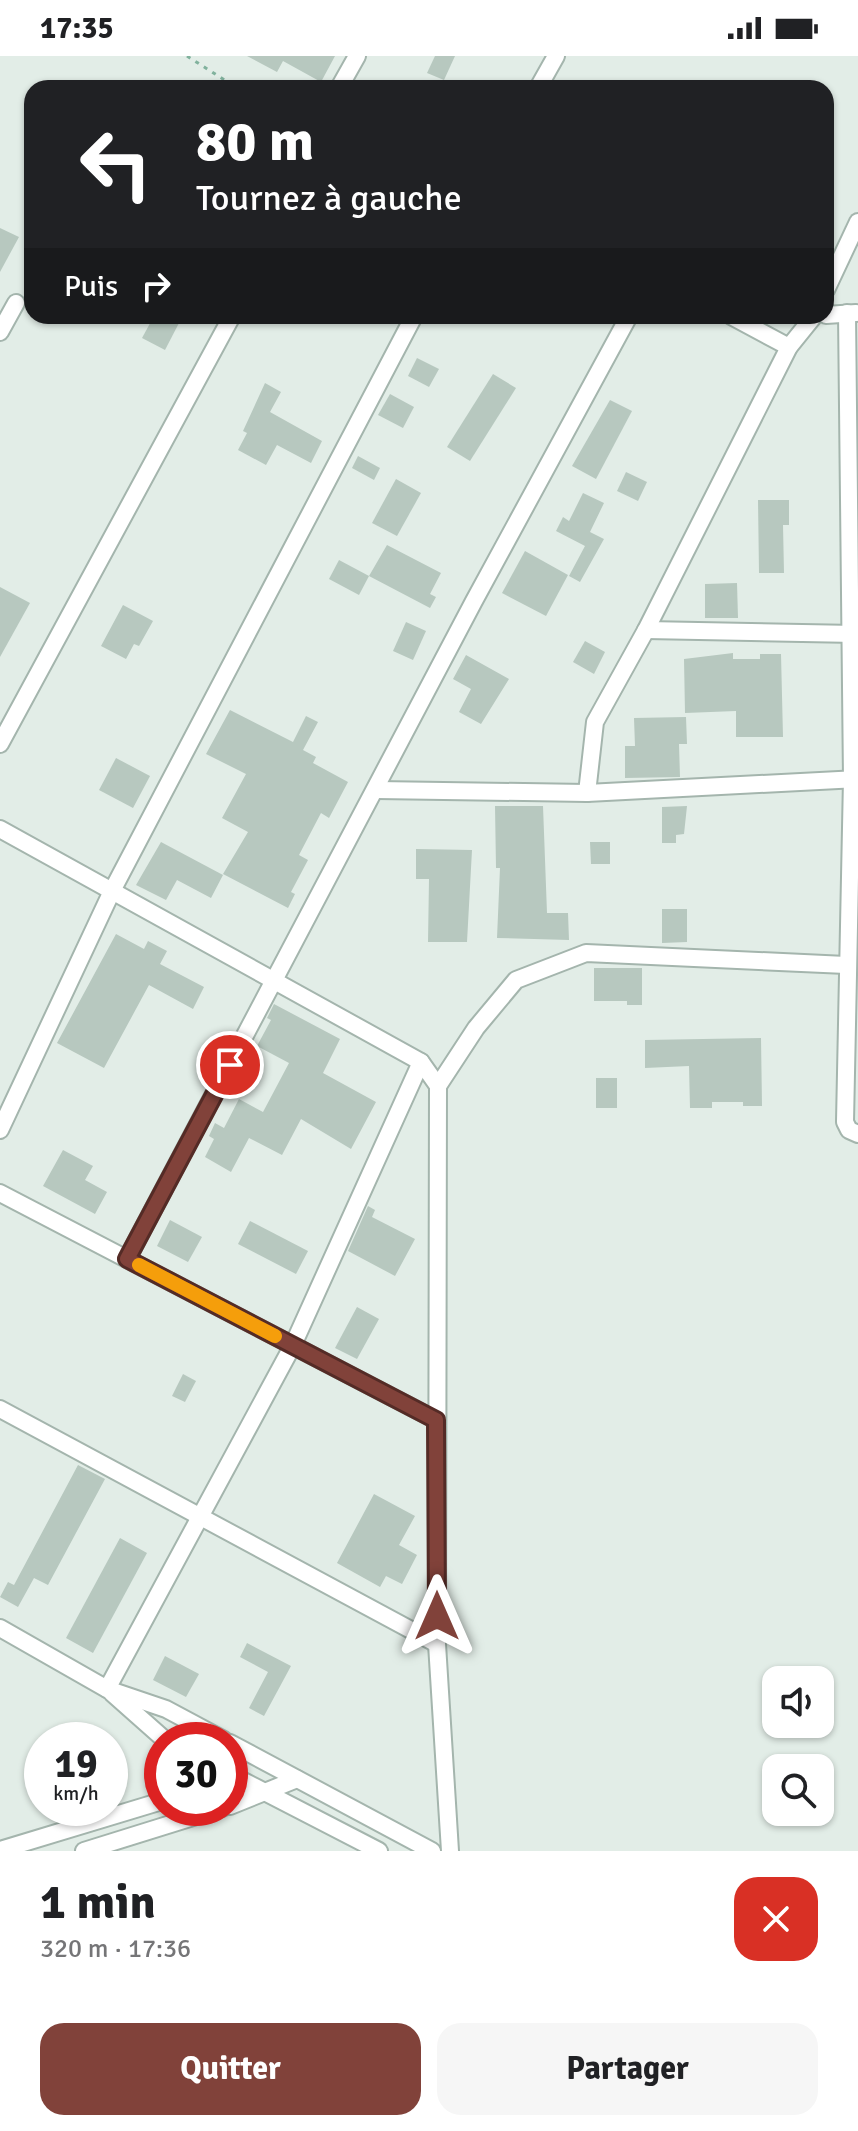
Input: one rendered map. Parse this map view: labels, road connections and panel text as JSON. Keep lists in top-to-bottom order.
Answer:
{
  "page": {
    "status": "17:35",
    "turn": ["80 m", "Tournez à gauche"],
    "then": "Puis",
    "speed": "19 km/h",
    "limit": "30",
    "heading": ["1 min", "320 m · 17:36"],
    "buttons": ["Quitter", "Partager"]
  }
}
